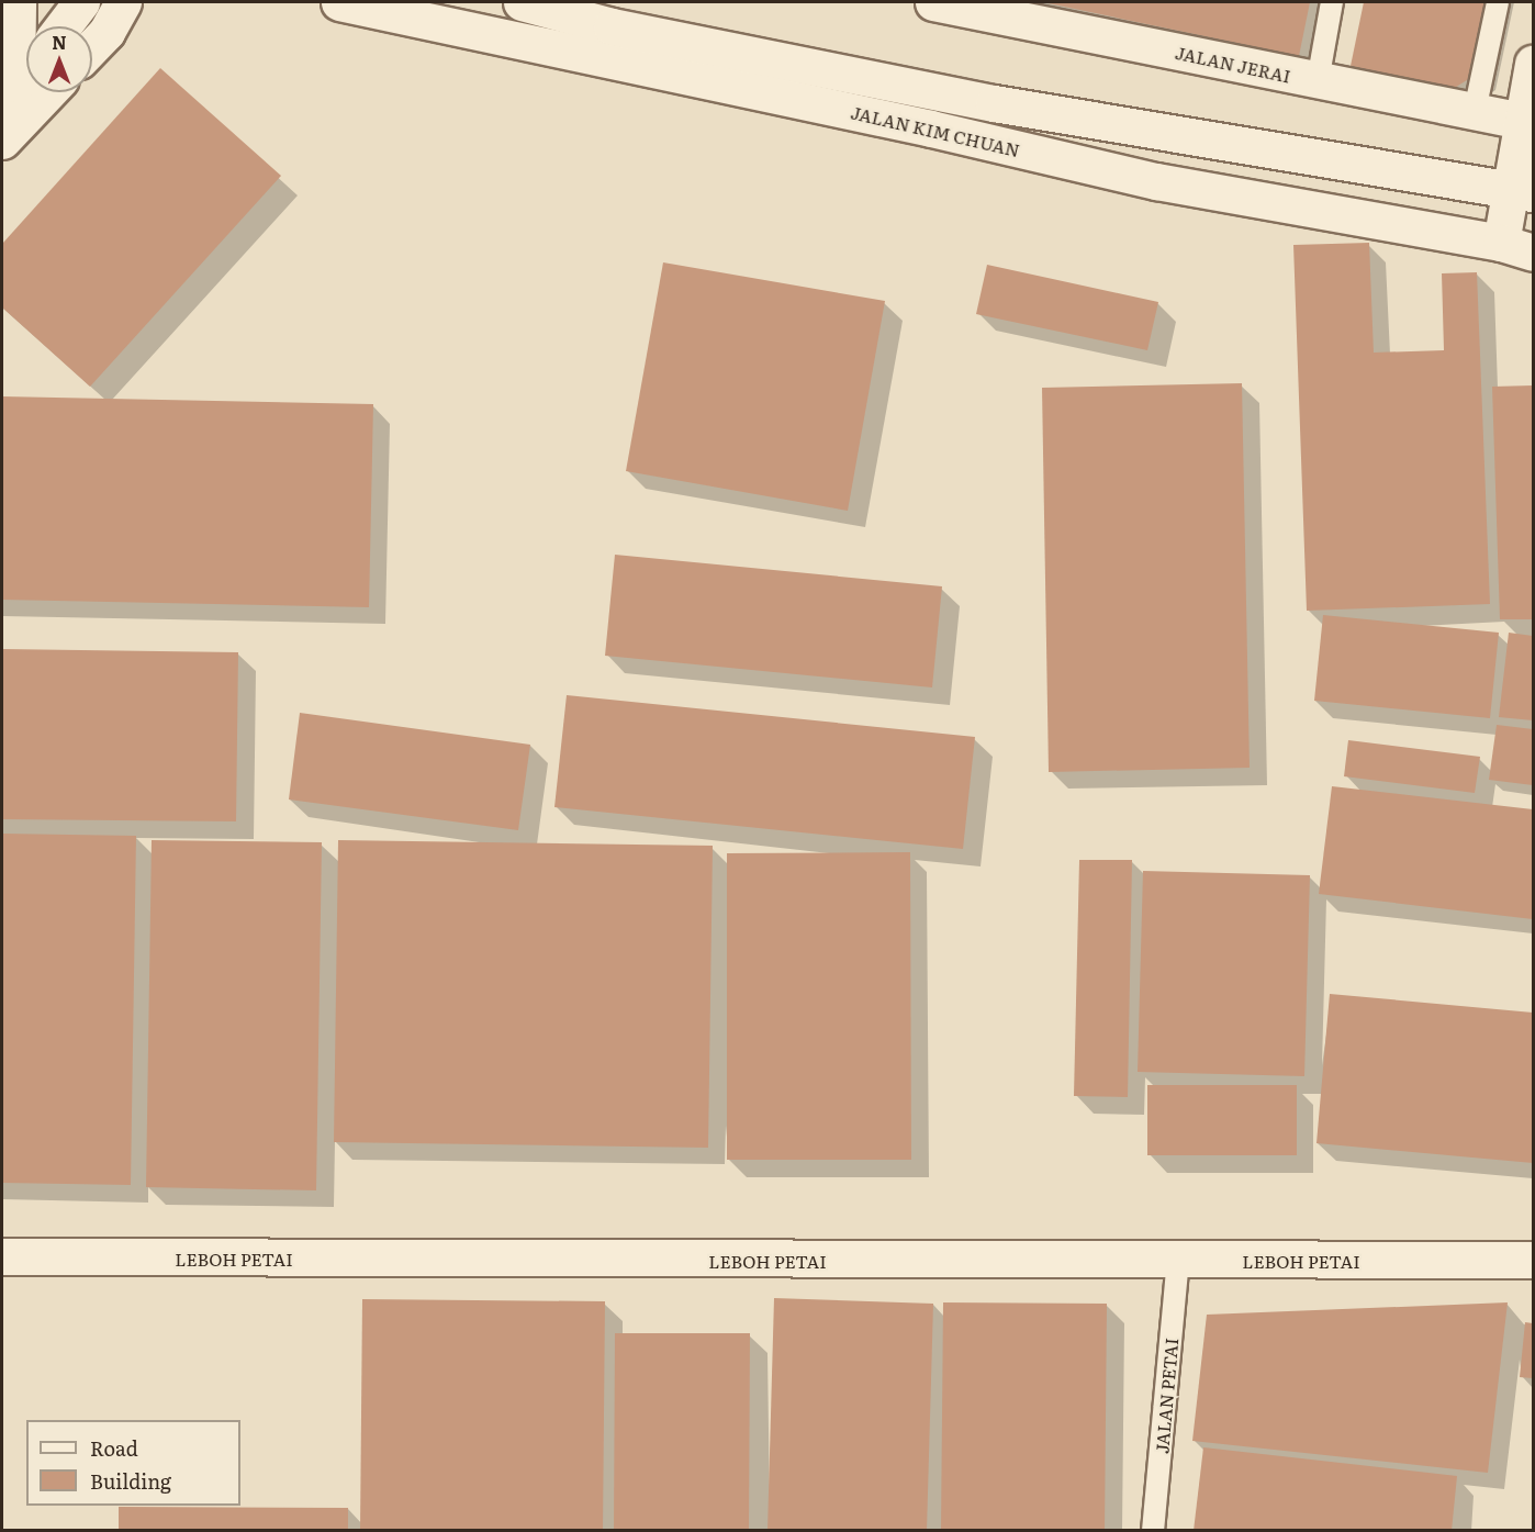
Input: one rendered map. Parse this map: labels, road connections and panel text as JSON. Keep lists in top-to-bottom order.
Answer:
{
  "streets": {
    "street": ["JALAN JERAI", "JALAN KIM CHUAN", "LEBOH PETAI"],
    "lane": ["JALAN PETAI"]
  },
  "crossings": [
    ["LEBOH PETAI", "JALAN PETAI"]
  ],
  "legend": ["Road", "Building"],
  "north": "top"
}
